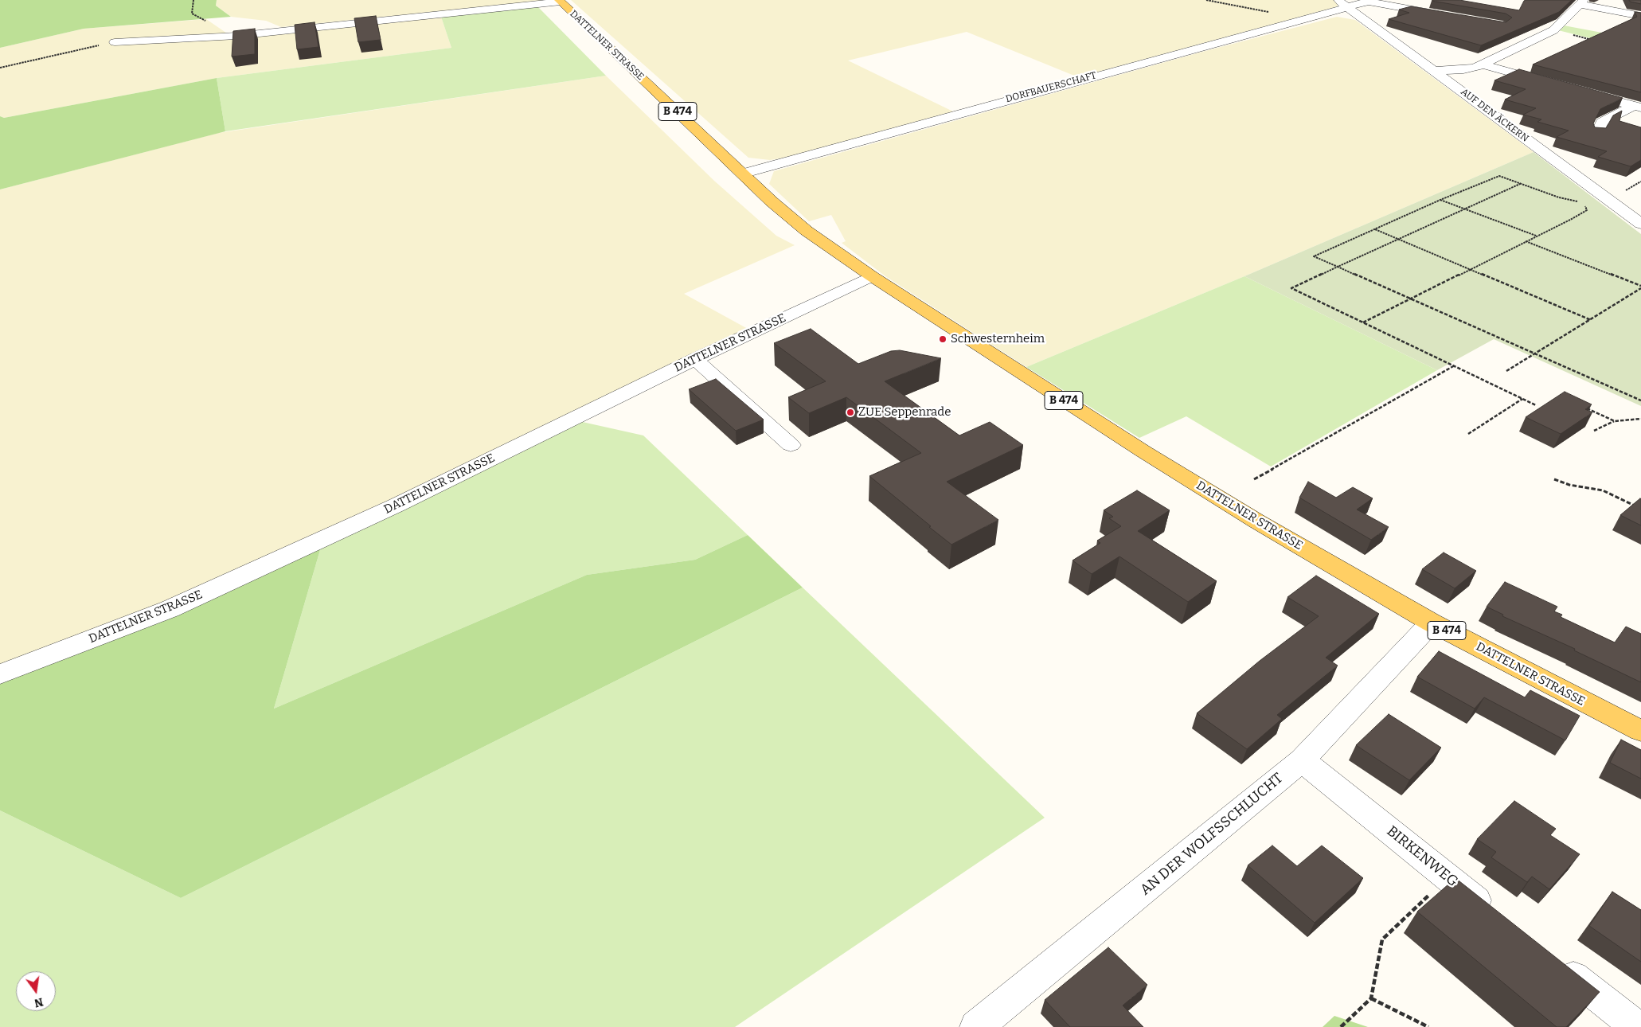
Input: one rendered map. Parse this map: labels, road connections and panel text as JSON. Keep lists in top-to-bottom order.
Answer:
{
  "streets": {
    "main road": ["DATTELNER STRASSE", "B 474"],
    "street": [
      "DORFBAUERSCHAFT",
      "AUF DEN ÄCKERN",
      "AN DER WOLFSSCHLUCHT",
      "BIRKENWEG"
    ]
  },
  "crossings": [
    ["DATTELNER STRASSE", "DORFBAUERSCHAFT"],
    ["DATTELNER STRASSE", "AN DER WOLFSSCHLUCHT"],
    ["DORFBAUERSCHAFT", "AUF DEN ÄCKERN"],
    ["AN DER WOLFSSCHLUCHT", "BIRKENWEG"]
  ],
  "places": ["Schwesternheim", "ZUE Seppenrade"],
  "north": "bottom"
}
